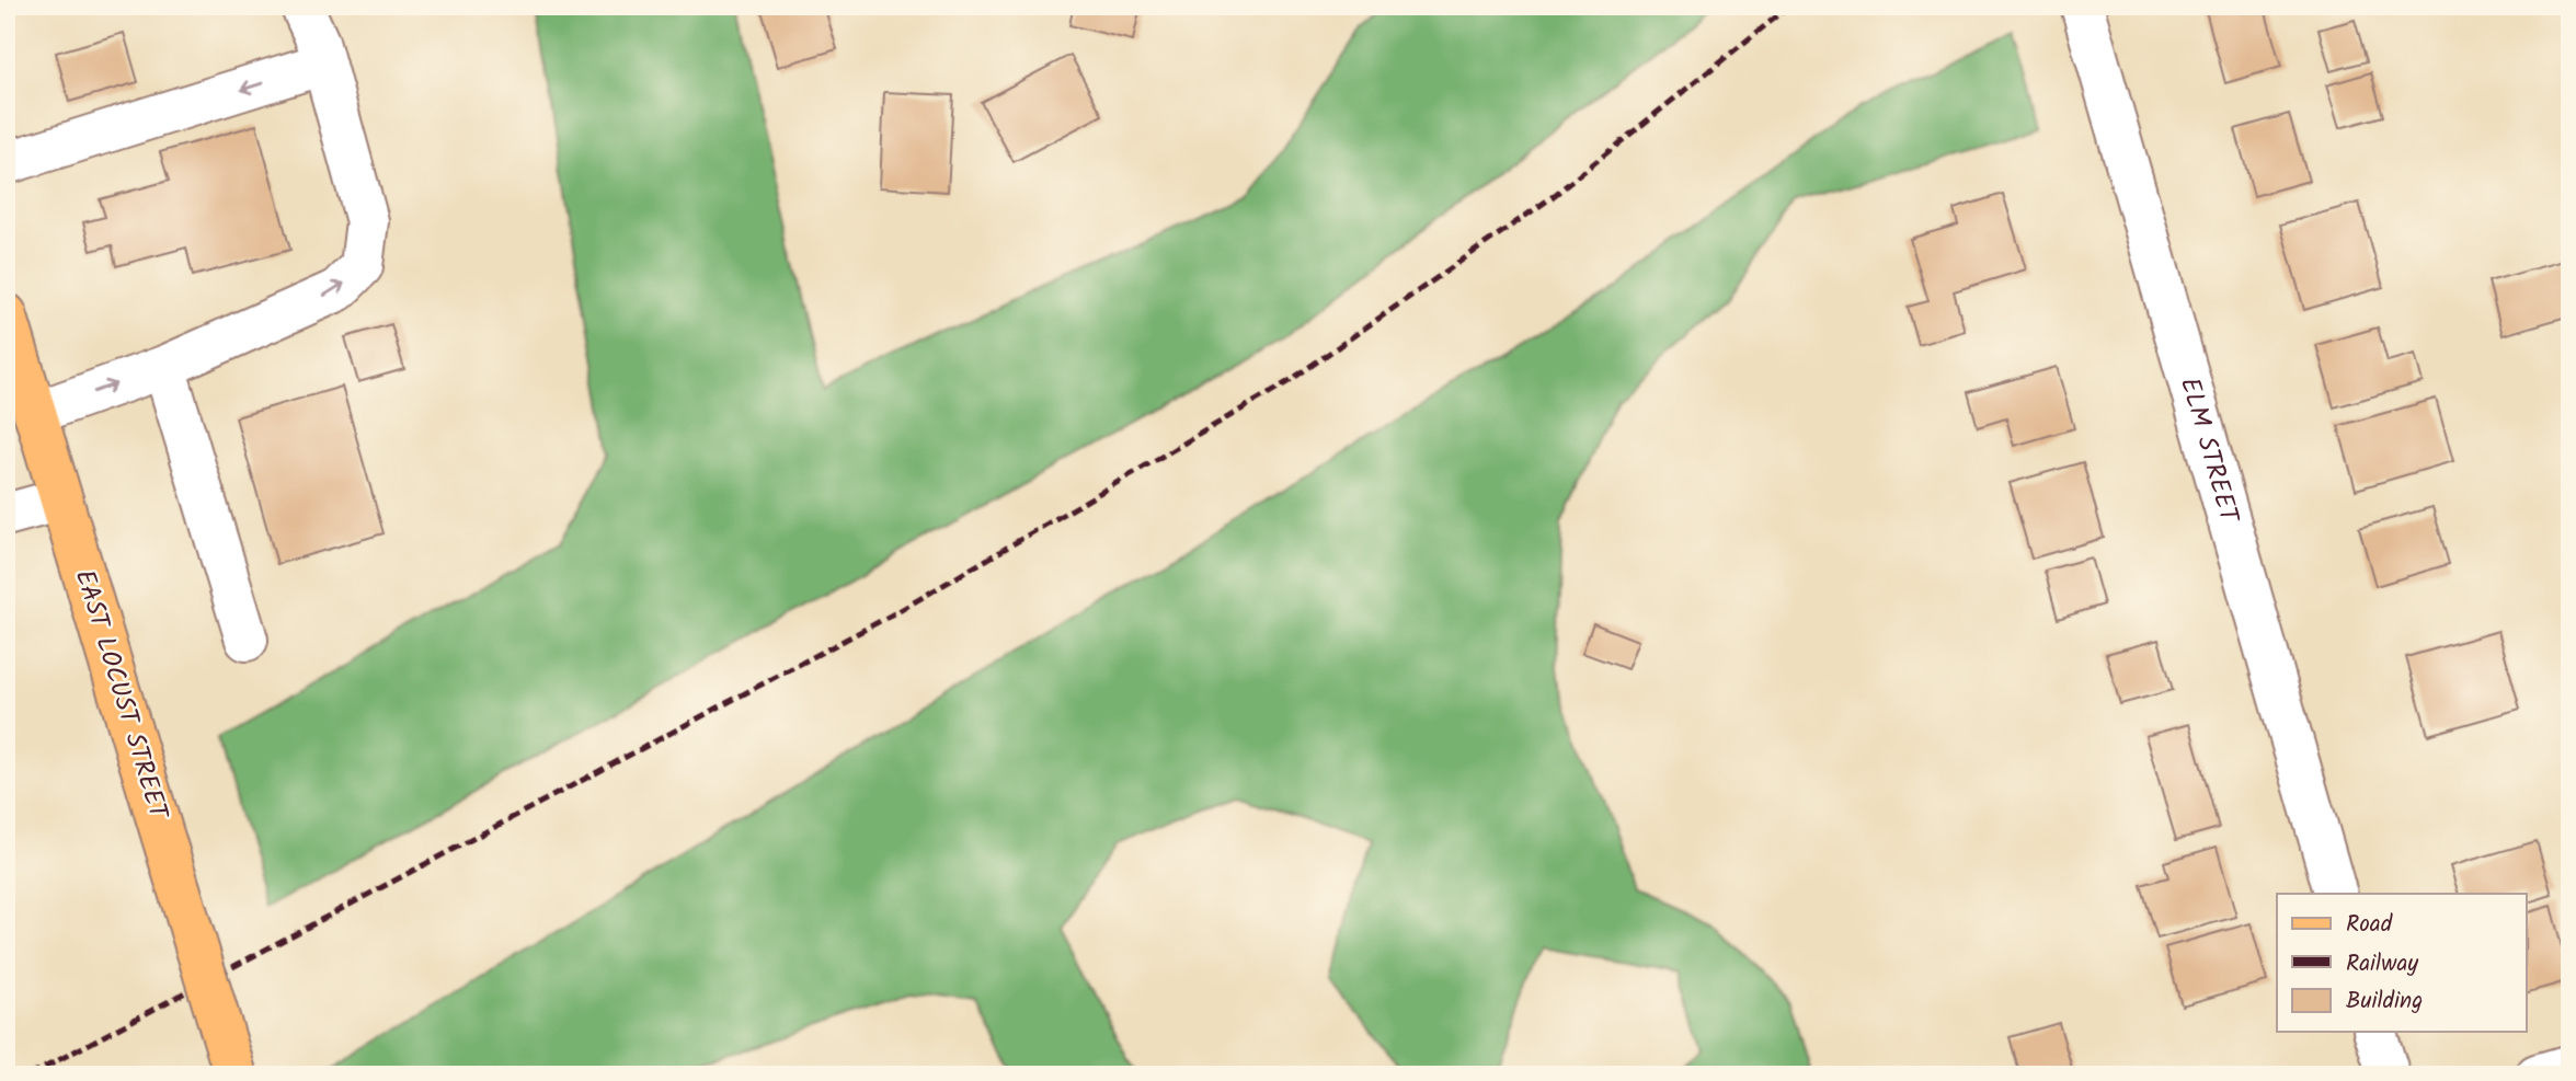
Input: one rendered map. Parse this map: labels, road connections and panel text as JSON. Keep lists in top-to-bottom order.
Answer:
{
  "streets": {
    "main road": ["EAST LOCUST STREET"],
    "street": ["ELM STREET"]
  },
  "legend": ["Road", "Railway", "Building"]
}
